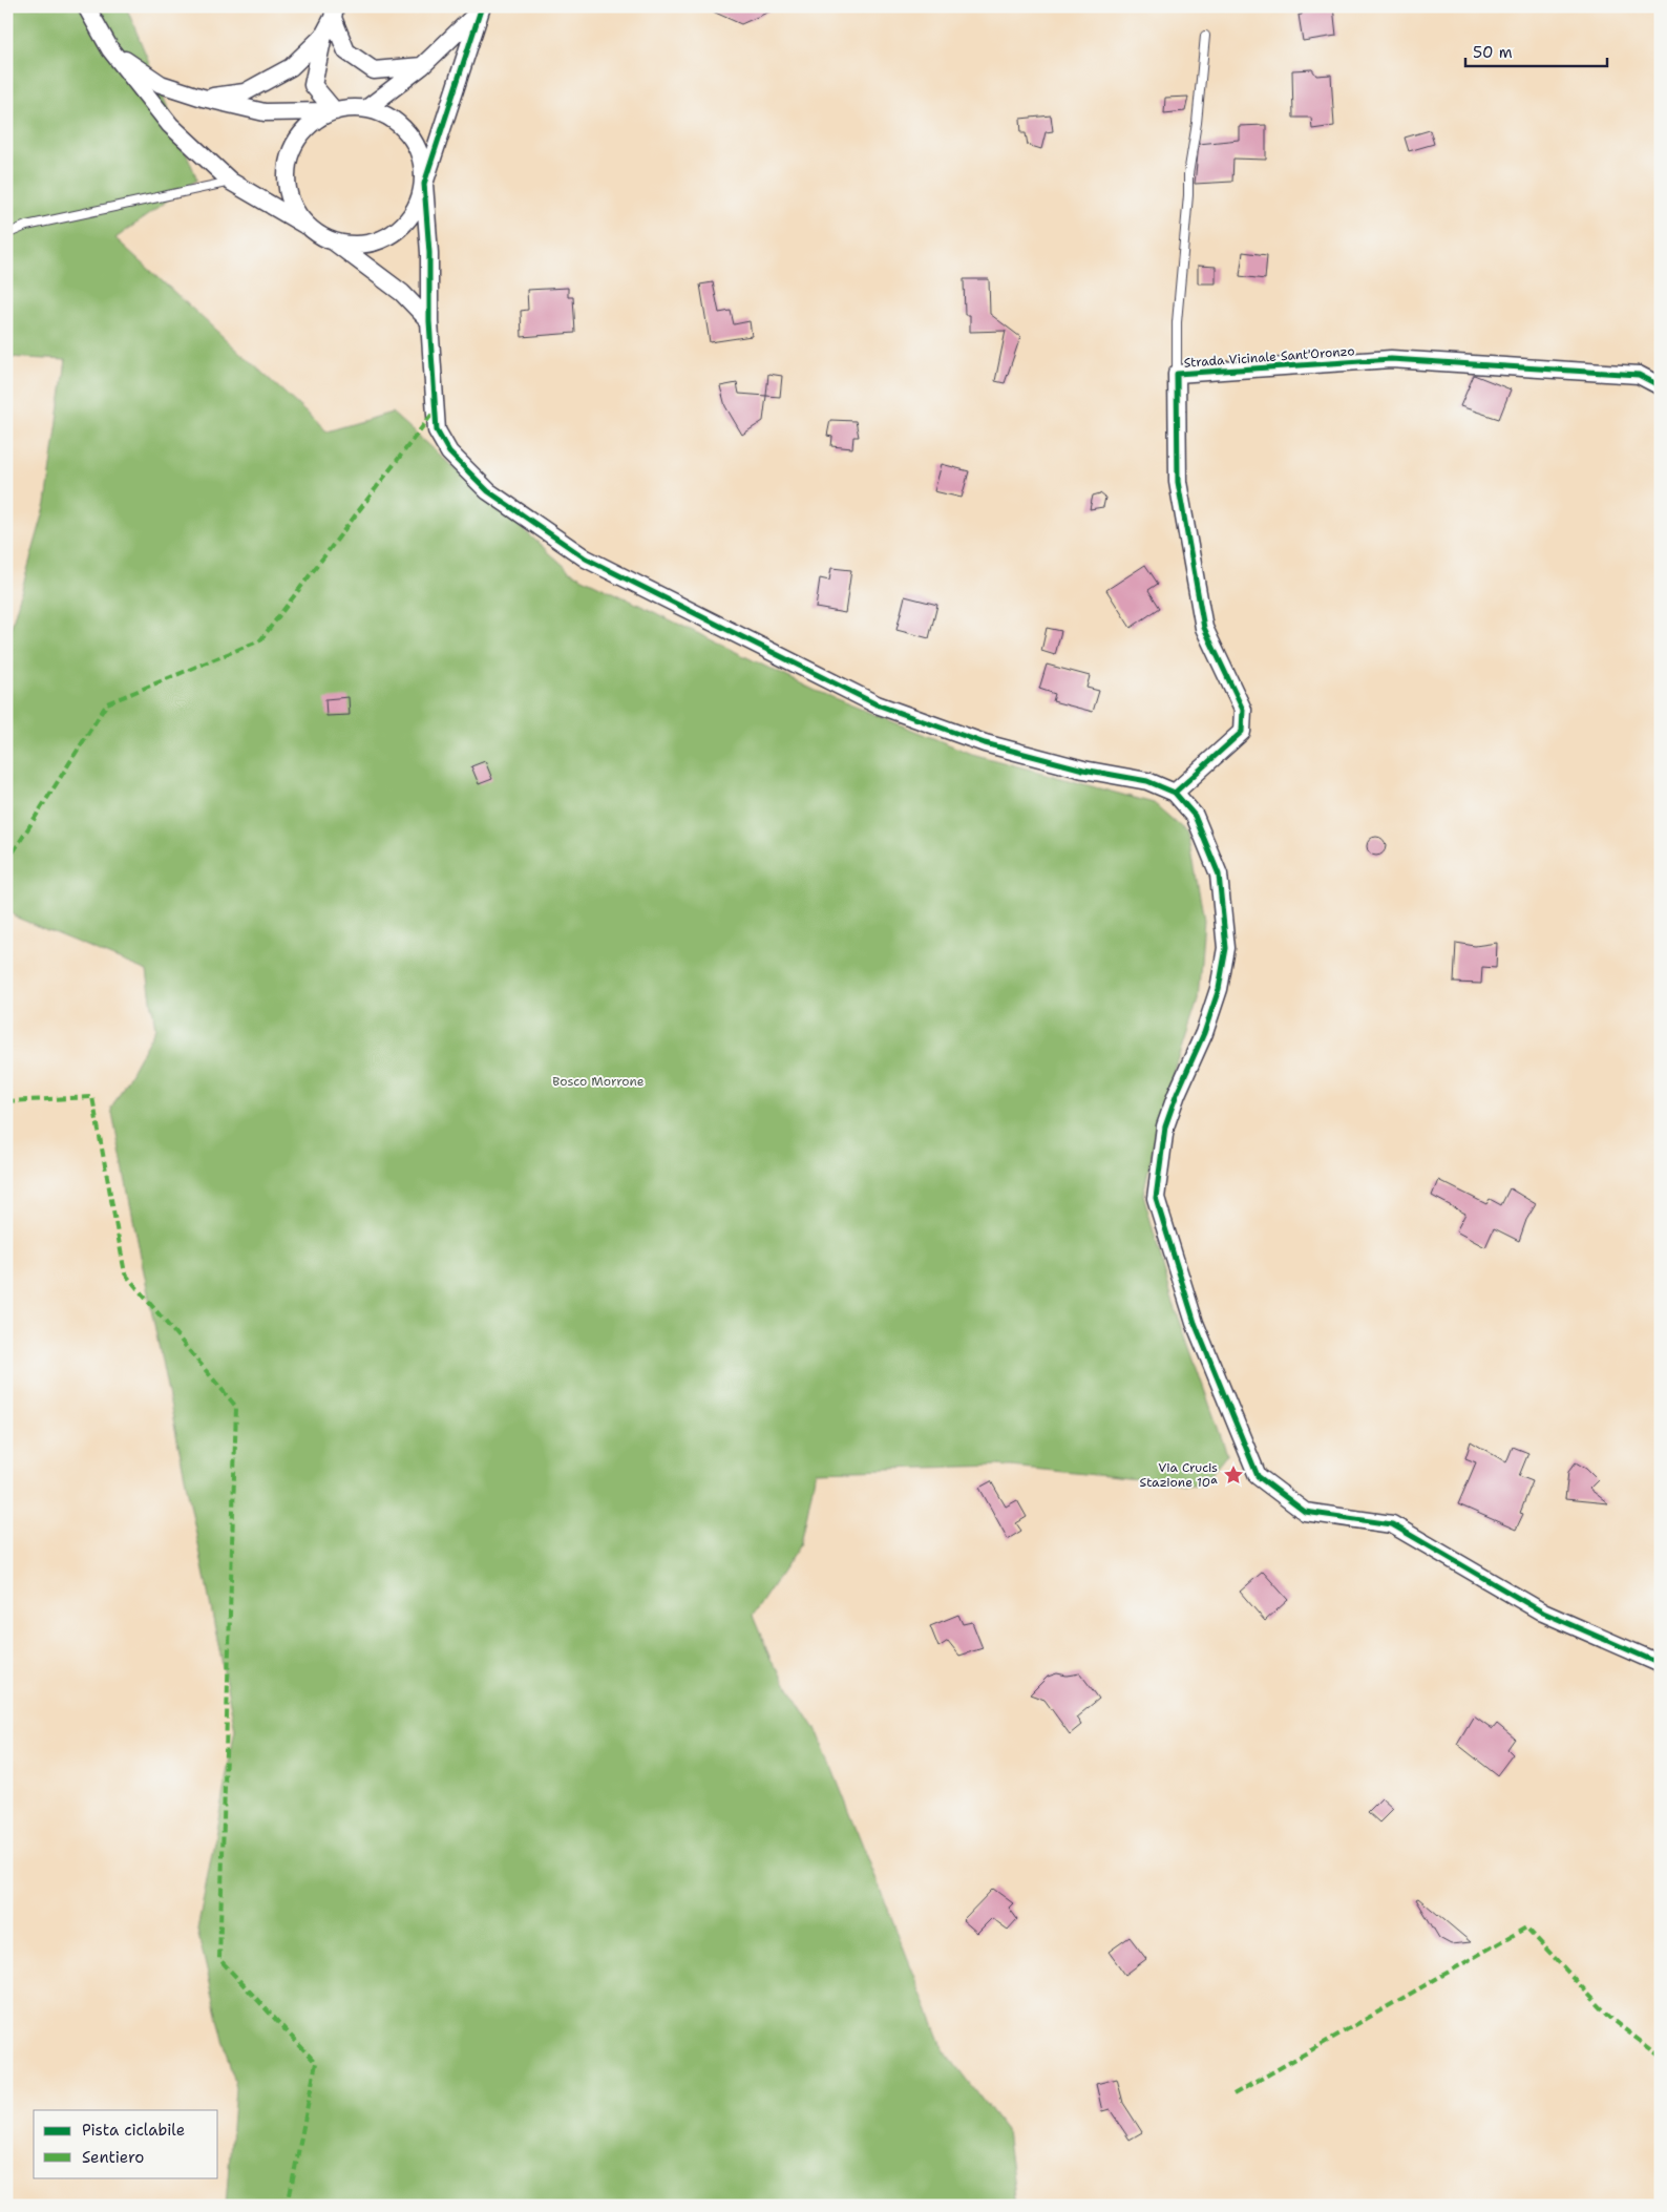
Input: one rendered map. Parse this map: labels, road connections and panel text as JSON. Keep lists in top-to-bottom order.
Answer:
{
  "streets": {
    "street": ["Strada Vicinale Sant'Oronzo"]
  },
  "parks": ["Bosco Morrone"],
  "places": {
    "place": ["Via Crucis Stazione 10ª"]
  },
  "legend": ["Pista ciclabile", "Sentiero"],
  "scale_bar": "50 m"
}
